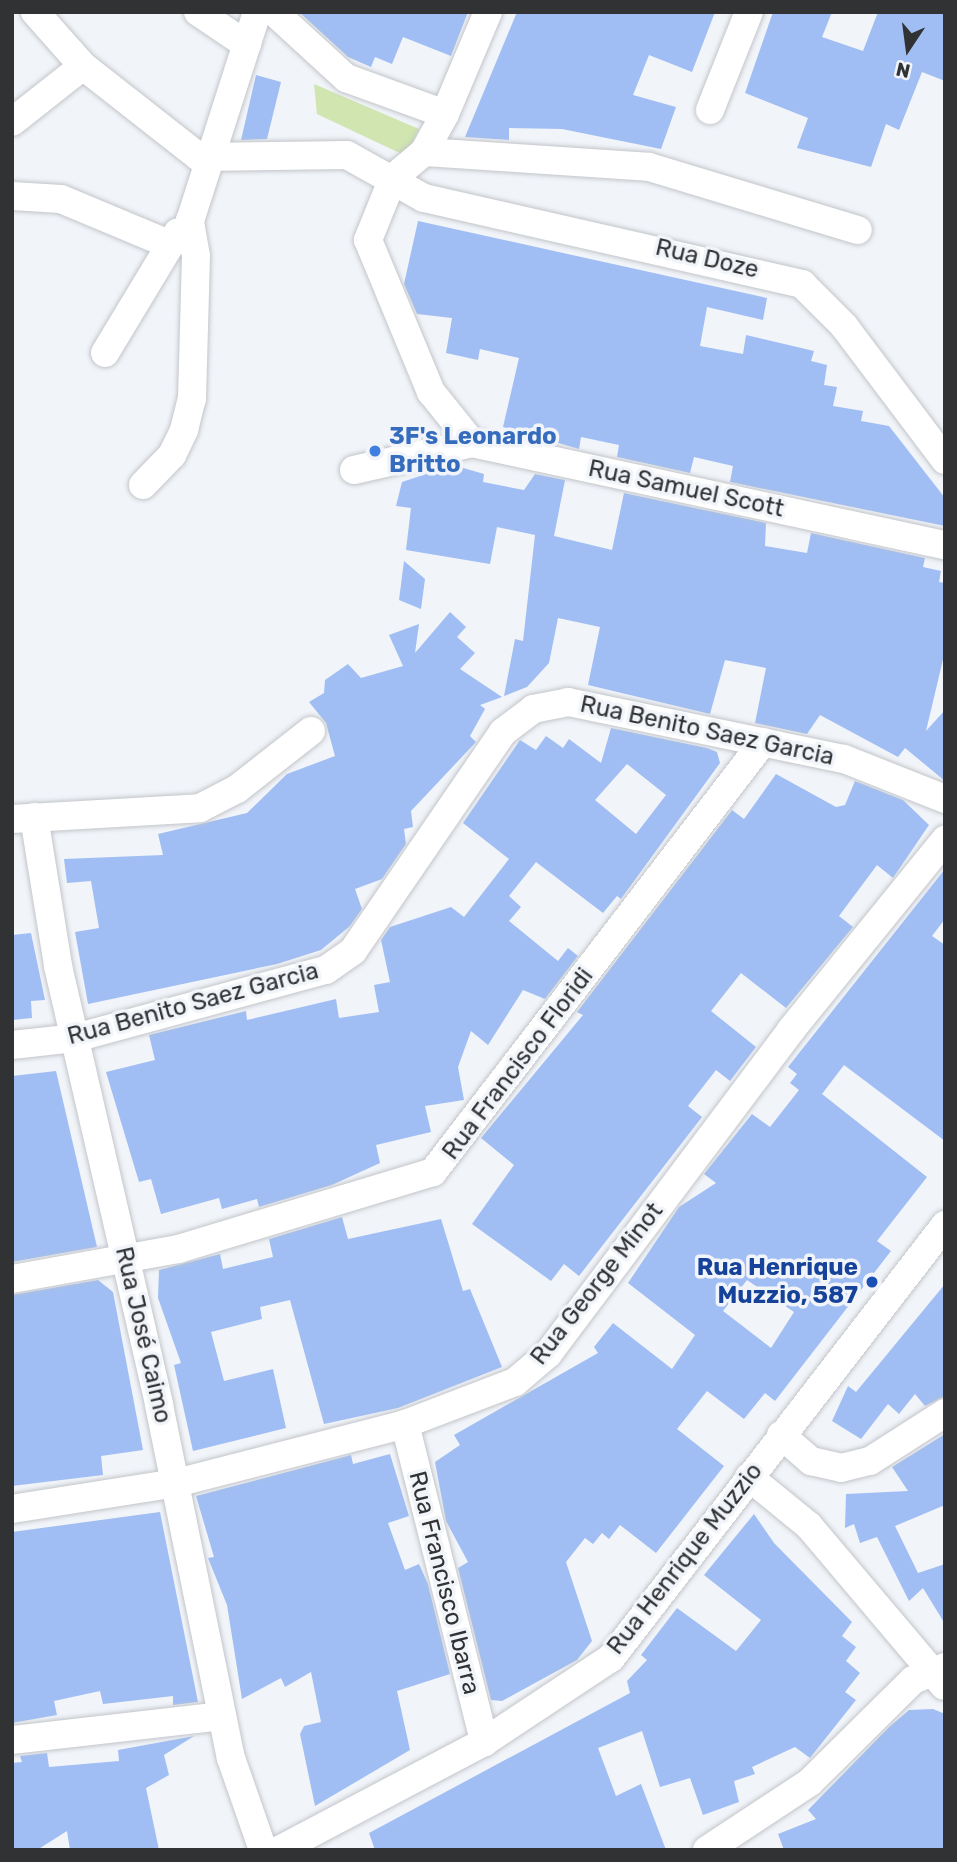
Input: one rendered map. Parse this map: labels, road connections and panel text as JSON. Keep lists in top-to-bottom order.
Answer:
{
  "streets": {
    "street": [
      "Rua Doze",
      "Rua Samuel Scott",
      "Rua Benito Saez Garcia",
      "Rua Francisco Floridi",
      "Rua George Minot",
      "Rua José Caimo",
      "Rua Henrique Muzzio",
      "Rua Francisco Ibarra"
    ]
  },
  "crossings": [
    ["Rua Benito Saez Garcia", "Rua Francisco Floridi"],
    ["Rua Benito Saez Garcia", "Rua José Caimo"],
    ["Rua Francisco Floridi", "Rua José Caimo"],
    ["Rua George Minot", "Rua José Caimo"],
    ["Rua George Minot", "Rua Francisco Ibarra"],
    ["Rua Henrique Muzzio", "Rua Francisco Ibarra"]
  ],
  "places": ["3F's Leonardo Britto", "Rua Henrique Muzzio, 587"],
  "north": "bottom"
}
